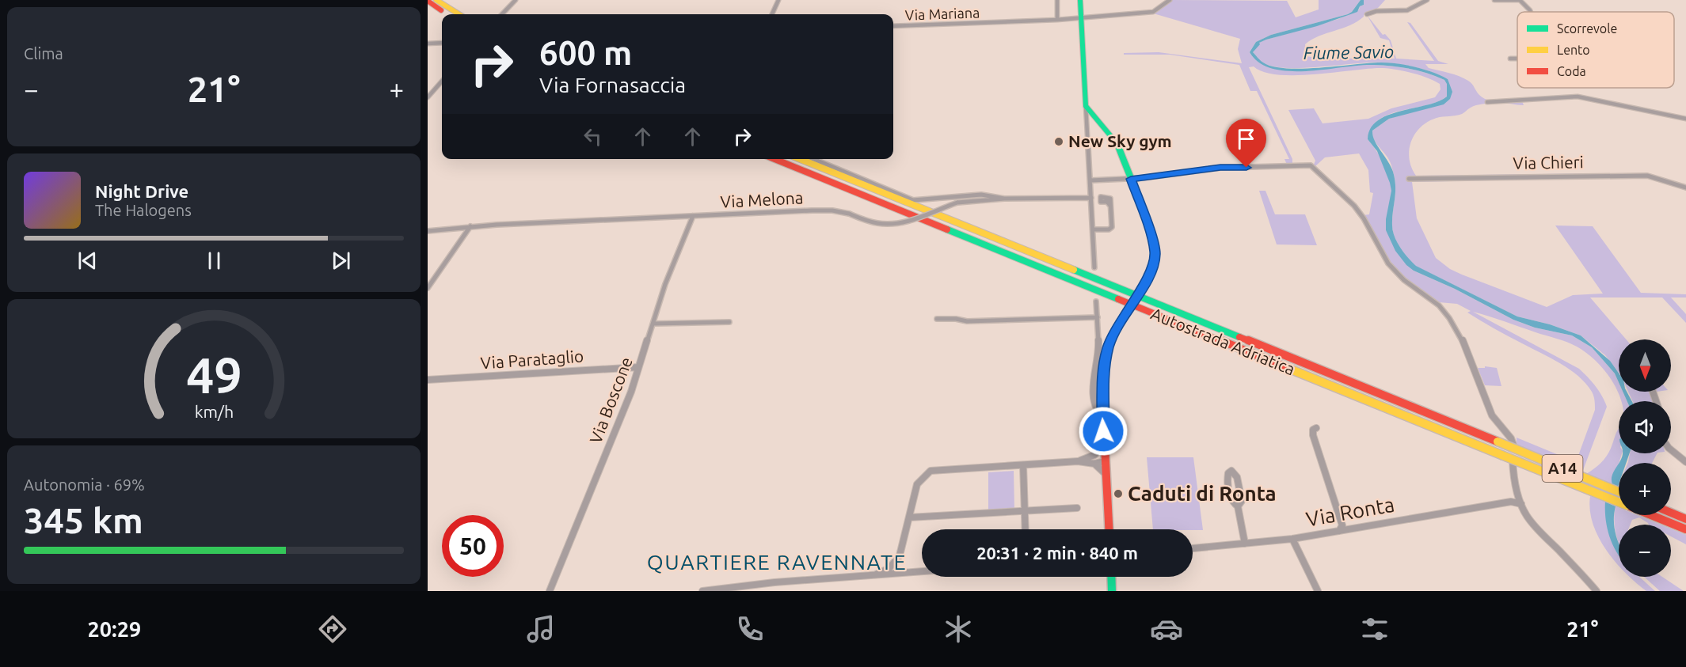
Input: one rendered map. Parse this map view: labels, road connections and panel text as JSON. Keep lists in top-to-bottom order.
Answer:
{
  "streets": {
    "main road": ["Autostrada Adriatica", "A14"],
    "street": [
      "Via Mariana",
      "Via Chieri",
      "Via Melona",
      "Via Parataglio",
      "Via Boscone",
      "Via Ronta"
    ]
  },
  "crossings": [
    ["Via Melona", "Via Boscone"],
    ["Via Parataglio", "Via Boscone"]
  ],
  "districts": ["QUARTIERE RAVENNATE"],
  "water": ["Fiume Savio"],
  "places": ["New Sky gym", "Caduti di Ronta"],
  "legend": ["Scorrevole", "Lento", "Coda"],
  "north": "bottom",
  "page": {
    "tile": [
      "Clima",
      ["Autonomia · 69%", "345 km"]
    ],
    "turn": ["600 m", "Via Fornasaccia"],
    "heat": ["−", "21°", "+"],
    "song": ["Night Drive", "The Halogens"],
    "map_buttons": ["+", "−"],
    "limit": "50",
    "trip": "20:31 · 2 min · 840 m",
    "tabs": ["20:29", "21°"],
    "gauge": ["49", "km/h"]
  }
}
